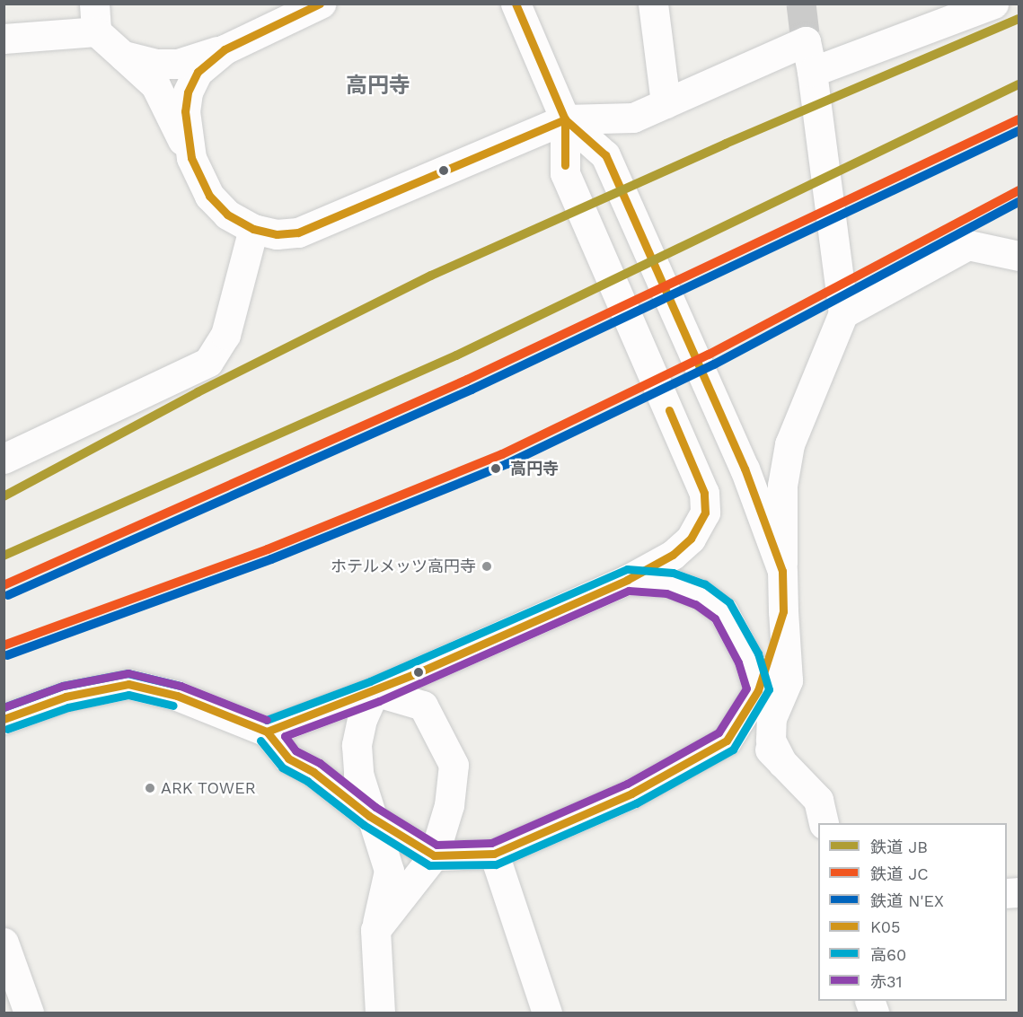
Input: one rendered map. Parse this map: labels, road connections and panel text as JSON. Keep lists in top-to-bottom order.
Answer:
{
  "districts": ["高円寺"],
  "places": ["高円寺", "ホテルメッツ高円寺", "ARK TOWER"],
  "lines": [
    "transit line K05",
    "rail line JB",
    "rail line JC",
    "rail line N'EX",
    "transit line 高60",
    "transit line 赤31"
  ],
  "legend": [
    "鉄道 JB",
    "鉄道 JC",
    "鉄道 N'EX",
    "K05",
    "高60",
    "赤31"
  ]
}
